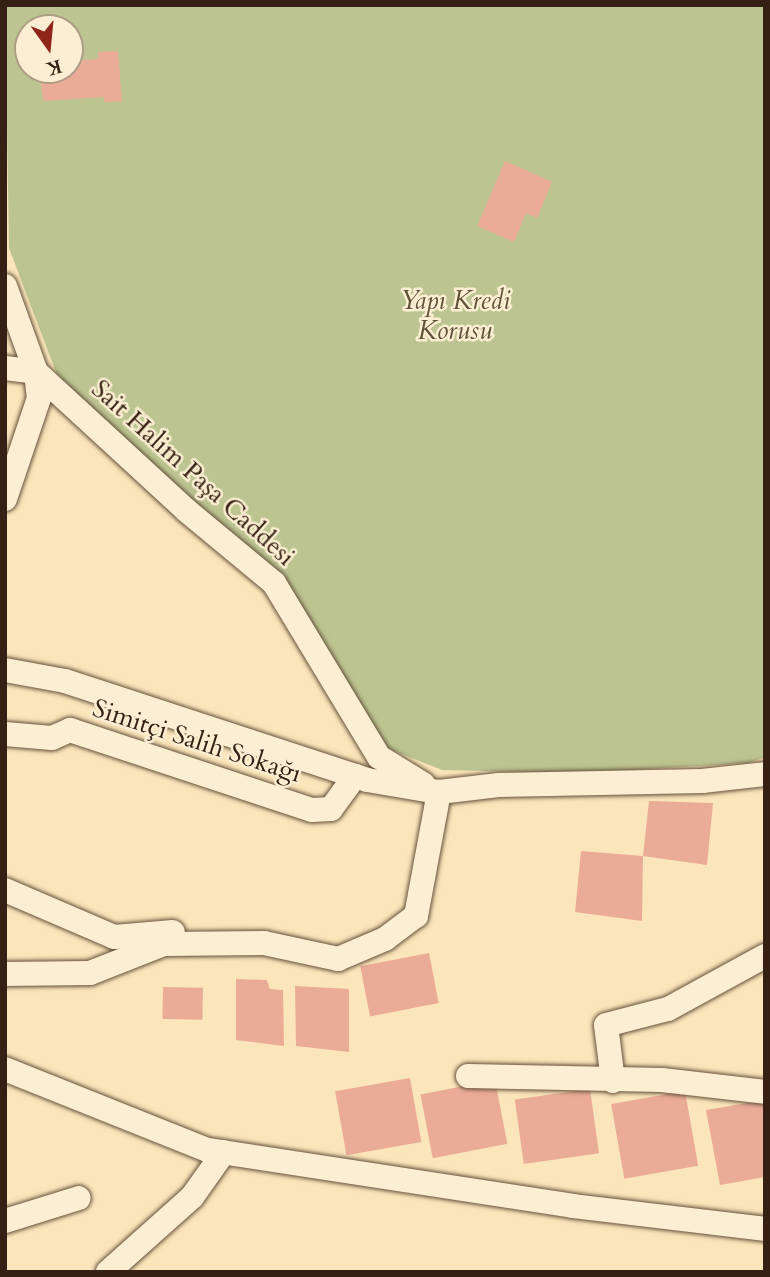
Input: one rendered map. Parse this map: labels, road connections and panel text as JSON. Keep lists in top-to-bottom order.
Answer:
{
  "streets": {
    "street": ["Sait Halim Paşa Caddesi", "Simitçi Salih Sokağı"]
  },
  "parks": ["Yapı Kredi Korusu"],
  "north": "bottom"
}
